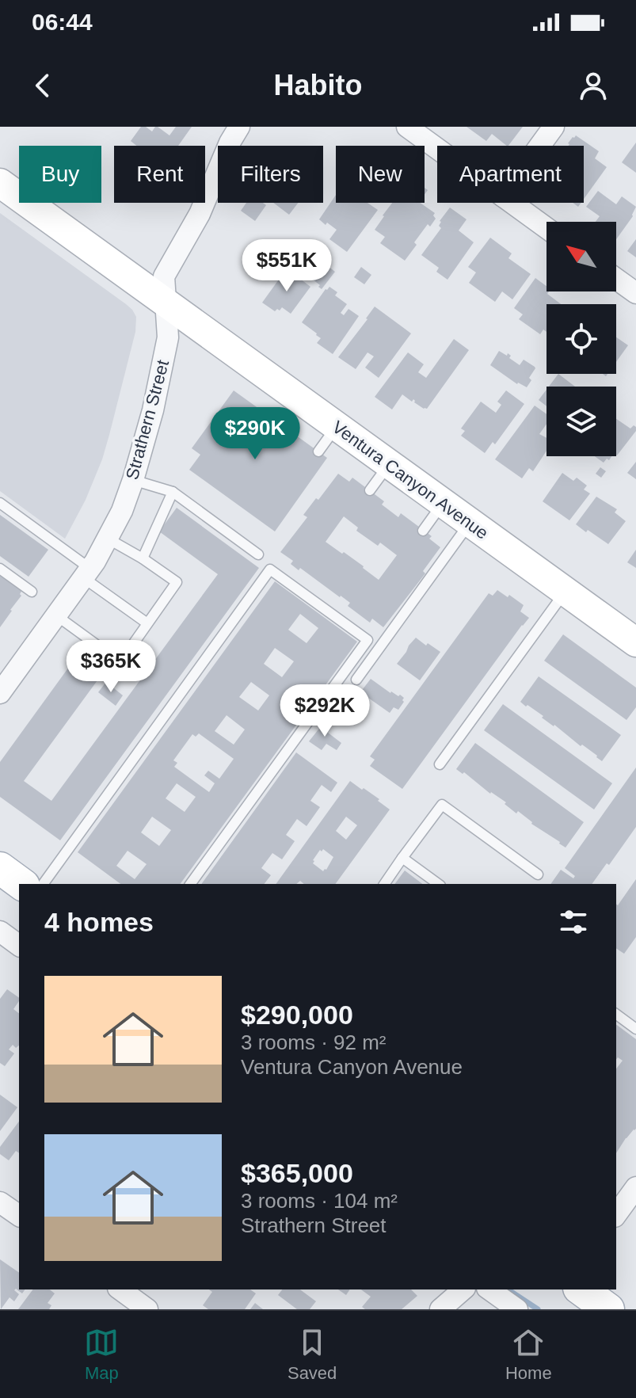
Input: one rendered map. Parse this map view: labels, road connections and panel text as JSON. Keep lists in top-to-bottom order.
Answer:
{
  "streets": {
    "street": ["Strathern Street", "Ventura Canyon Avenue"]
  },
  "crossings": [
    ["Strathern Street", "Ventura Canyon Avenue"]
  ],
  "north": "top left",
  "page": {
    "status": "06:44",
    "header": "Habito",
    "chip": [
      "Buy",
      "Rent",
      "Filters",
      "New",
      "Apartment"
    ],
    "price": [
      "$551K",
      "$290K",
      "$365K",
      "$292K"
    ],
    "heading": "4 homes",
    "list": [
      {
        "name": "$290,000",
        "note": "3 rooms · 92 m² · Ventura Canyon Avenue"
      },
      {
        "name": "$365,000",
        "note": "3 rooms · 104 m² · Strathern Street"
      }
    ],
    "tabs": ["Map", "Saved", "Home"]
  }
}
